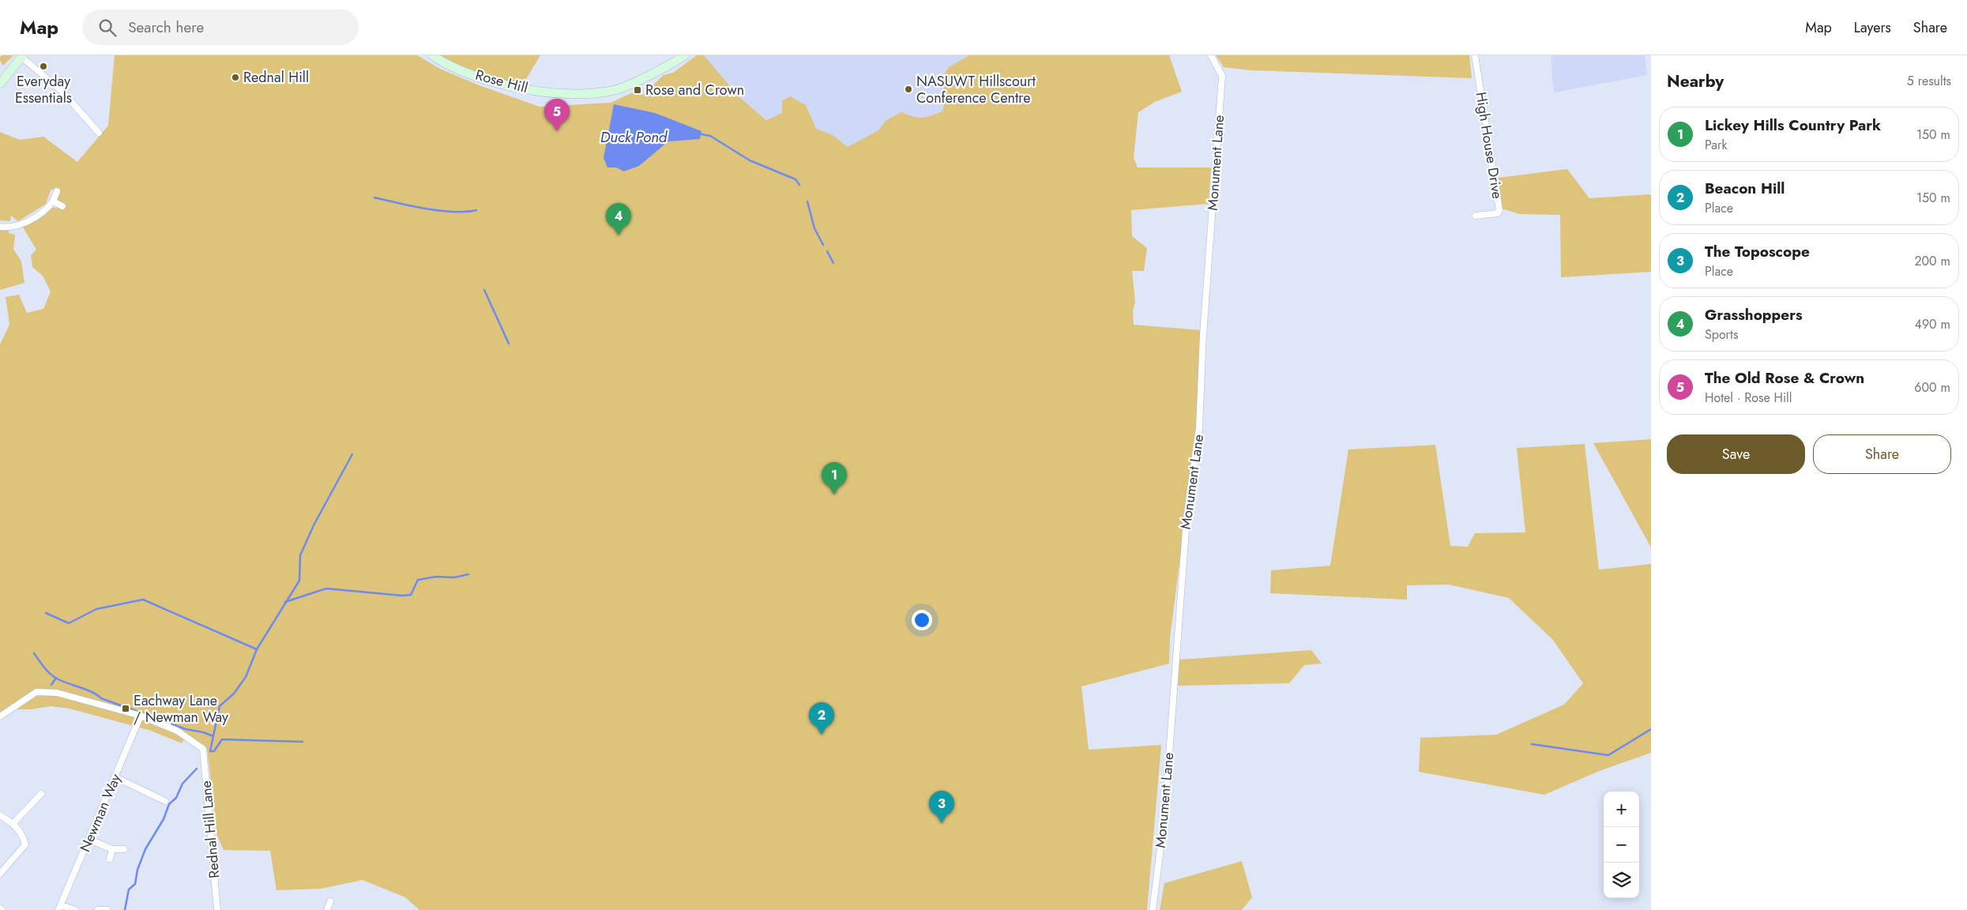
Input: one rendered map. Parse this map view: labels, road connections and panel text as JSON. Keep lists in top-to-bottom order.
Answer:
{
  "streets": {
    "main road": ["Rose Hill"],
    "street": [
      "High House Drive",
      "Monument Lane",
      "Newman Way",
      "Rednal Hill Lane"
    ]
  },
  "crossings": [
    ["Newman Way", "Rednal Hill Lane"]
  ],
  "water": ["Duck Pond"],
  "places": {
    "other": ["Everyday Essentials", "Rednal Hill", "NASUWT Hillscourt Conference Centre"],
    "transit": ["Rose and Crown", "Eachway Lane / Newman Way"]
  },
  "page": {
    "header": "Map",
    "search": "Search here",
    "nav": ["Map", "Layers", "Share"],
    "heading": ["Nearby", "5 results"],
    "pins": [
      "5",
      "4",
      "1",
      "2",
      "3"
    ],
    "list": [
      {
        "mark": "1",
        "name": "Lickey Hills Country Park",
        "note": "Park",
        "value": "150 m"
      },
      {
        "mark": "2",
        "name": "Beacon Hill",
        "note": "Place",
        "value": "150 m"
      },
      {
        "mark": "3",
        "name": "The Toposcope",
        "note": "Place",
        "value": "200 m"
      },
      {
        "mark": "4",
        "name": "Grasshoppers",
        "note": "Sports",
        "value": "490 m"
      },
      {
        "mark": "5",
        "name": "The Old Rose & Crown",
        "note": "Hotel · Rose Hill",
        "value": "600 m"
      }
    ],
    "buttons": ["Save", "Share"],
    "map_buttons": ["+", "−"]
  }
}
